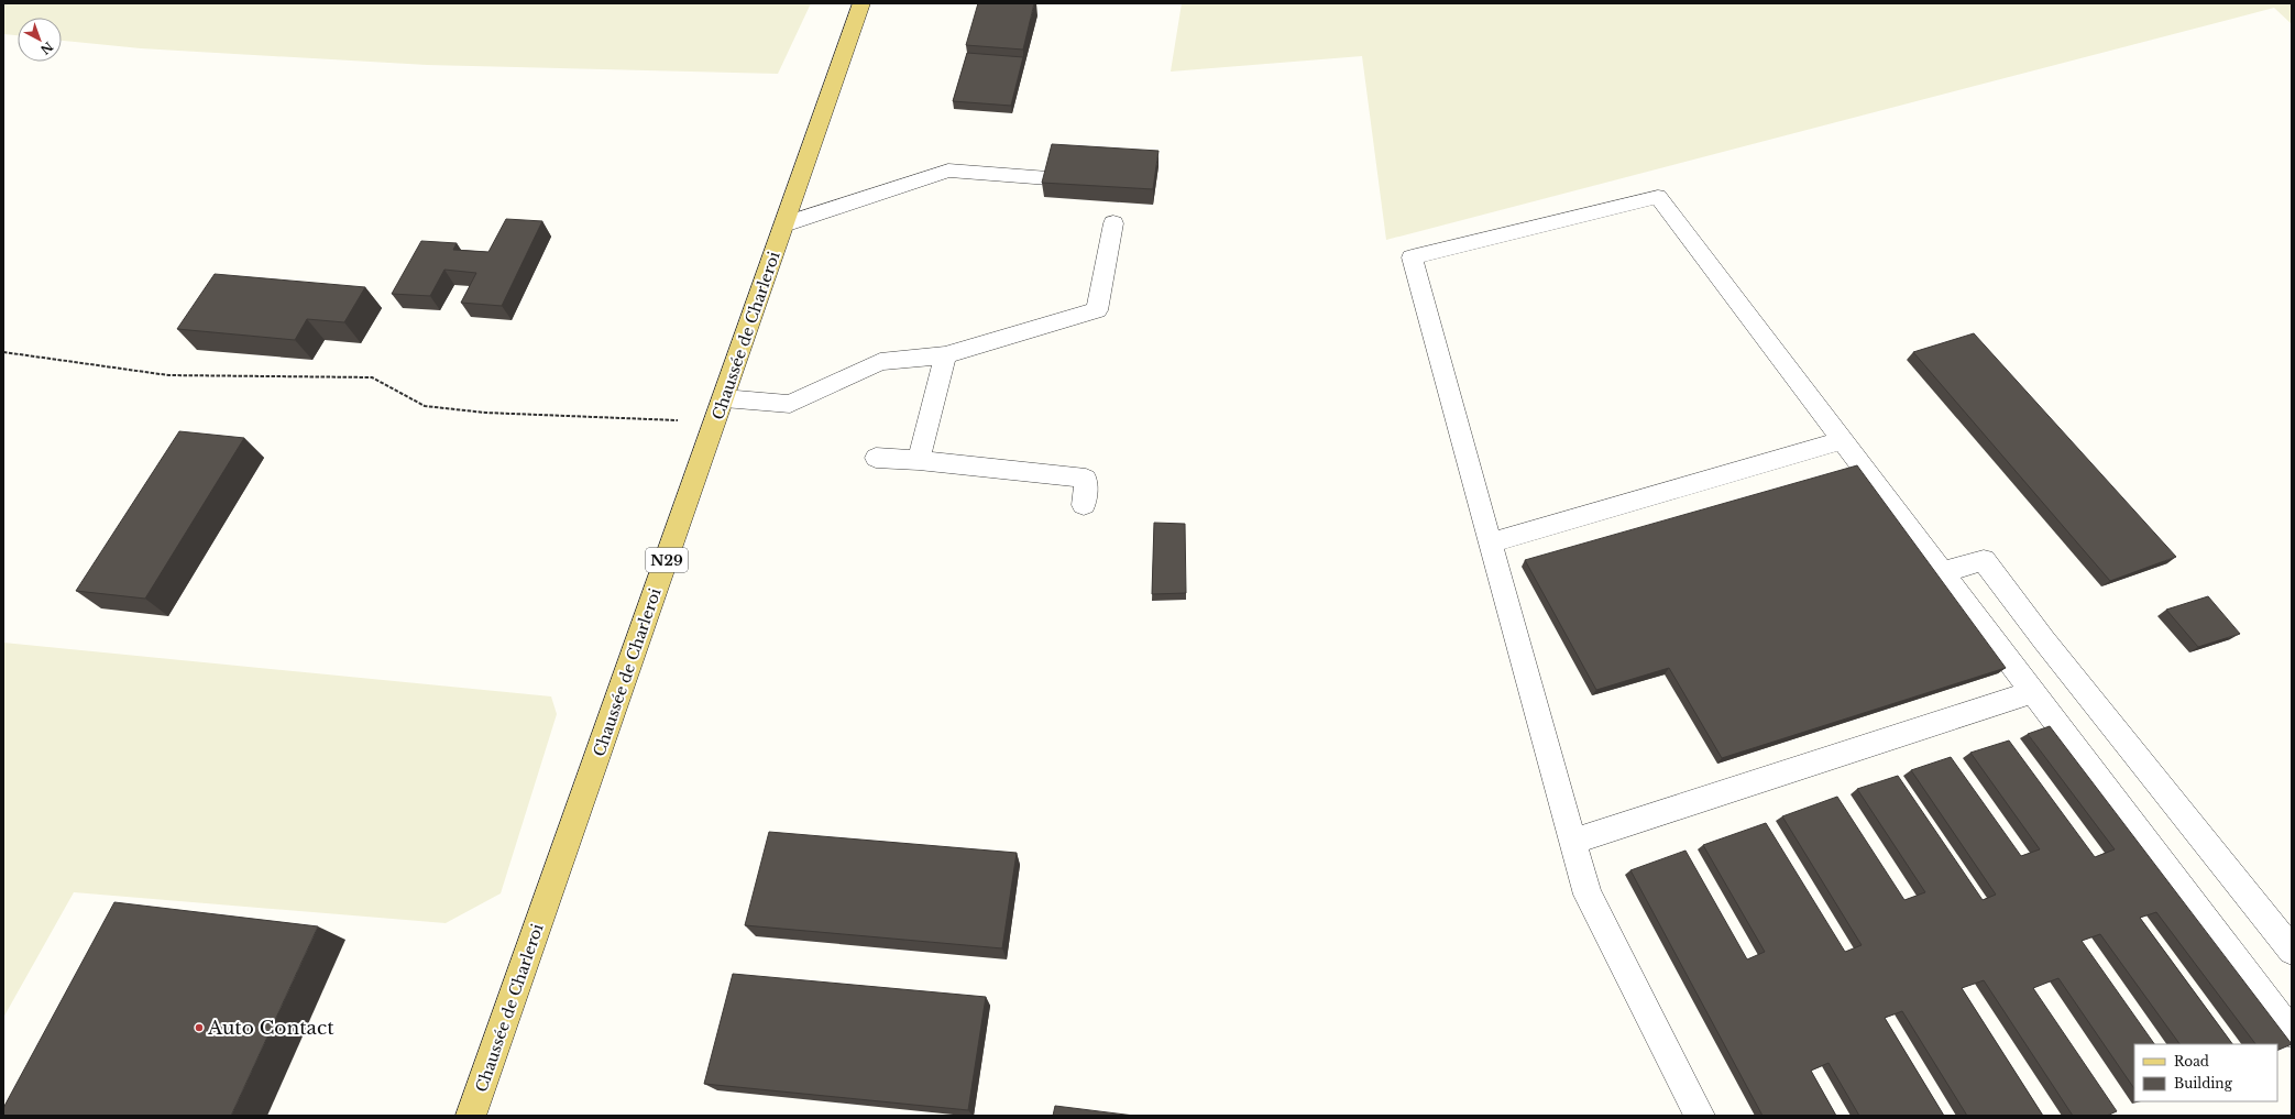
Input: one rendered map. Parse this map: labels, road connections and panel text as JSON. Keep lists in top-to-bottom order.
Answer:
{
  "streets": {
    "main road": ["Chaussée de Charleroi", "N29"]
  },
  "places": ["Auto Contact"],
  "legend": ["Road", "Building"],
  "north": "bottom right"
}
